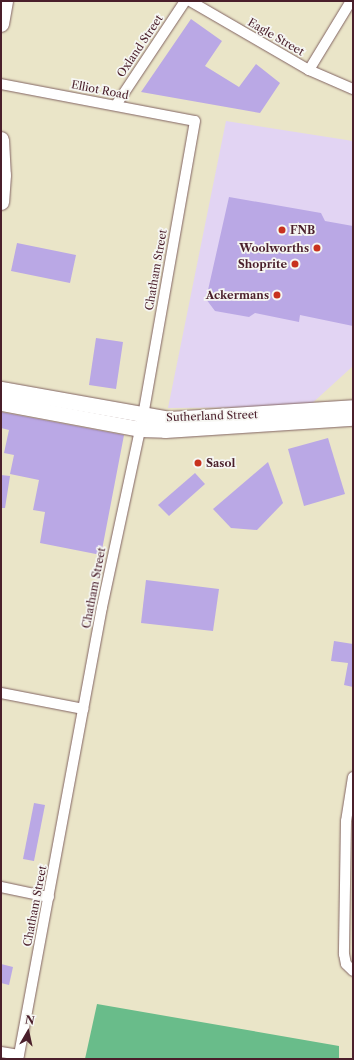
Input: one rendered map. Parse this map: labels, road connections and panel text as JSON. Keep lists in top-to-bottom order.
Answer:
{
  "streets": {
    "main road": ["Sutherland Street"],
    "street": [
      "Eagle Street",
      "Oxland Street",
      "Elliot Road",
      "Chatham Street"
    ]
  },
  "crossings": [
    ["Oxland Street", "Elliot Road"],
    ["Elliot Road", "Chatham Street"],
    ["Chatham Street", "Sutherland Street"]
  ],
  "places": [
    "FNB",
    "Woolworths",
    "Shoprite",
    "Ackermans",
    "Sasol"
  ],
  "north": "top"
}
